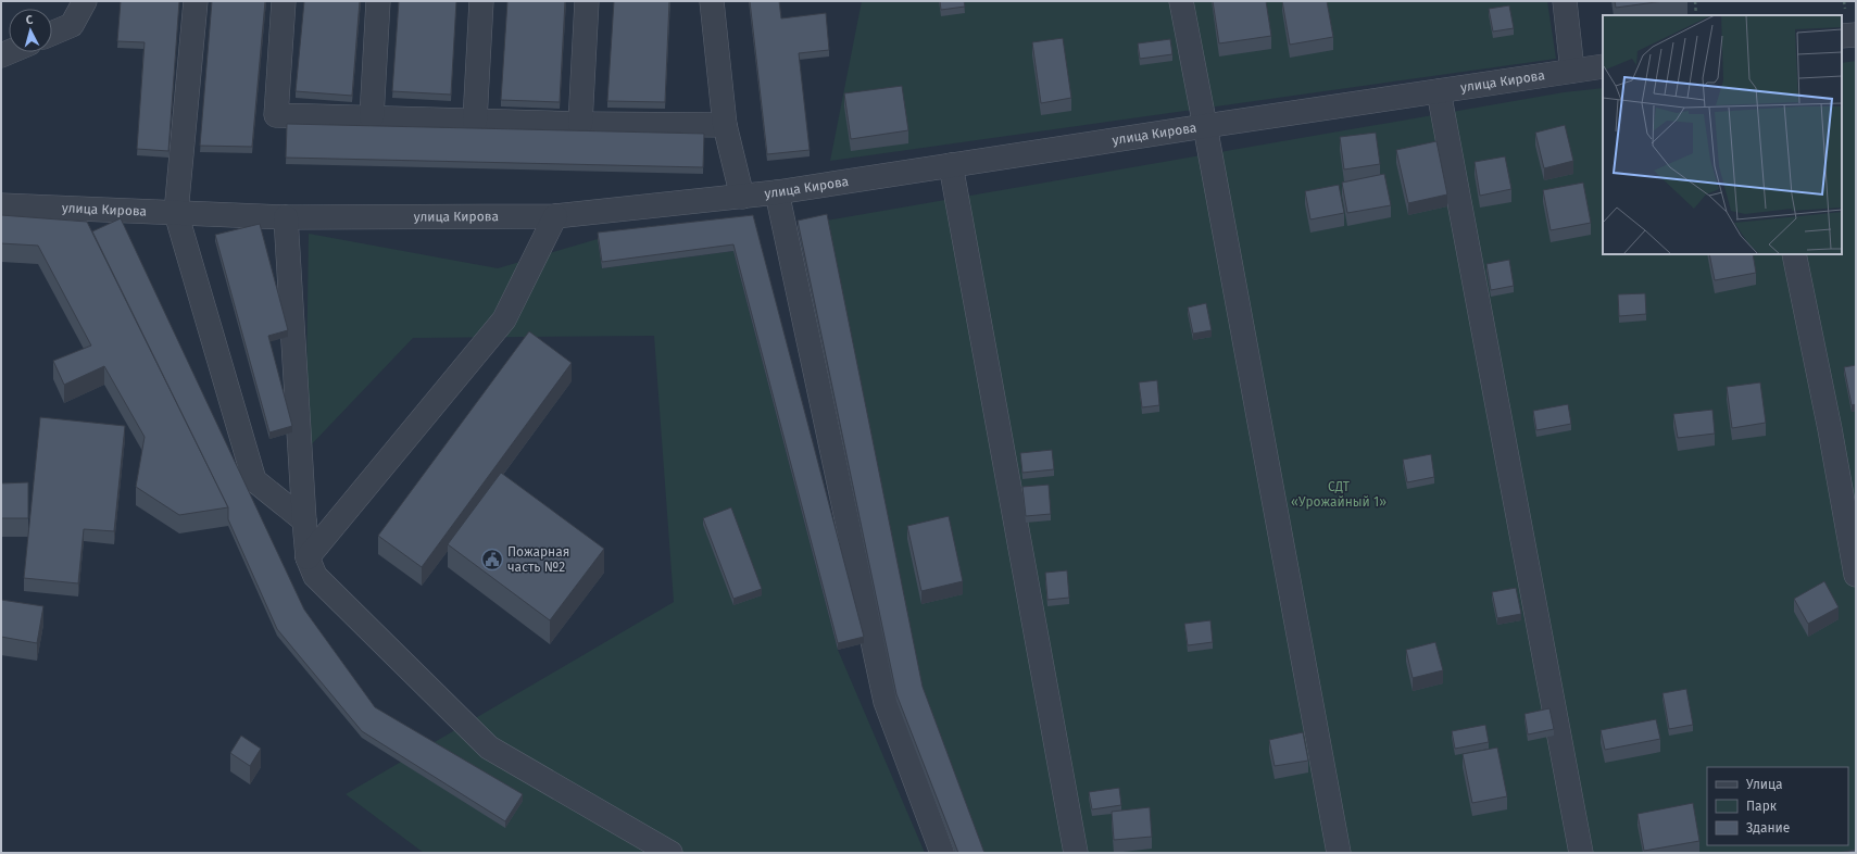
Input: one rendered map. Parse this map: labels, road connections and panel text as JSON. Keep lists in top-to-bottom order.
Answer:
{
  "streets": {
    "street": ["улица Кирова"]
  },
  "parks": ["СДТ «Урожайный 1»"],
  "places": {
    "public building": ["Пожарная часть №2"]
  },
  "legend": ["Улица", "Парк", "Здание"],
  "north": "top"
}
